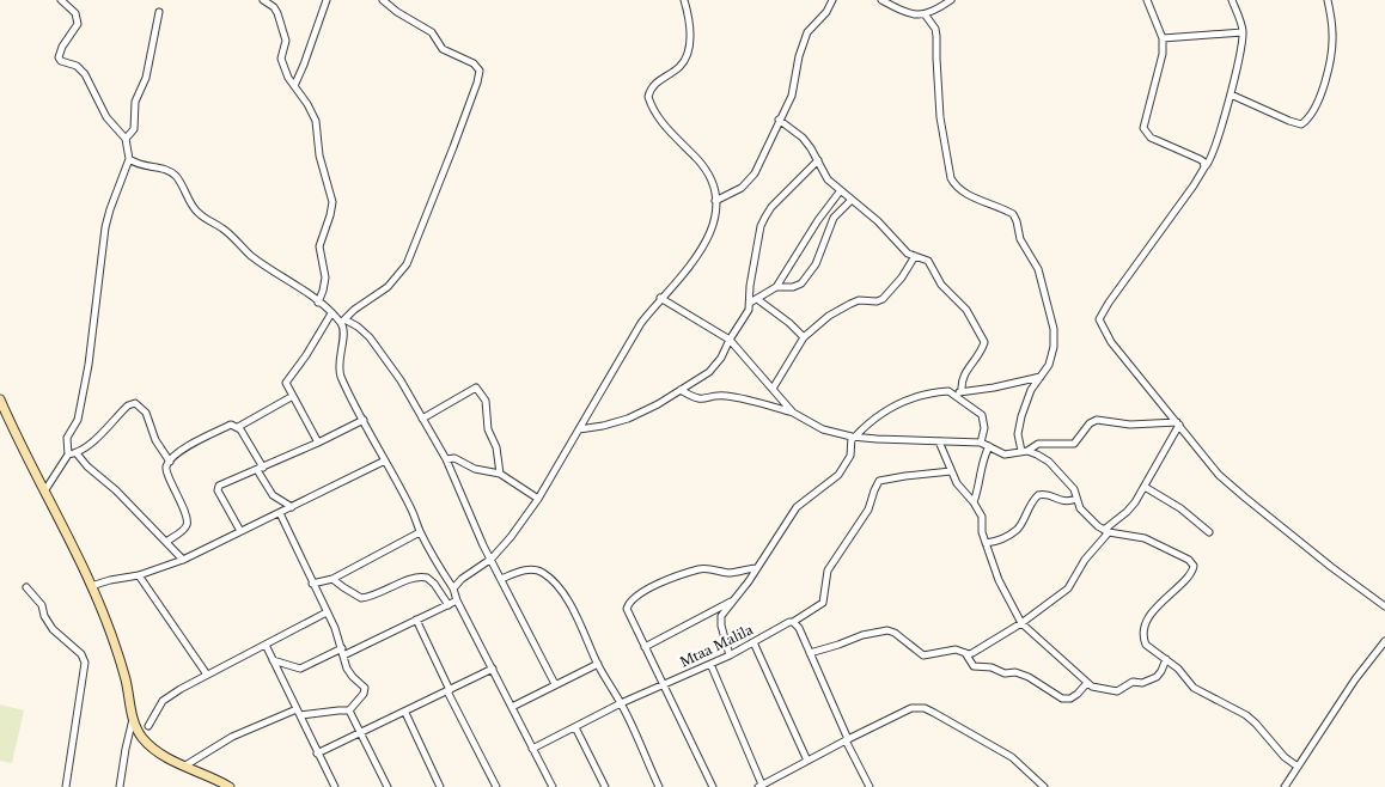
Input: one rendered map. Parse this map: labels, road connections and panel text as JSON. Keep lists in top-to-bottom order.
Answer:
{
  "streets": {
    "street": ["Mtaa Malila"]
  }
}
